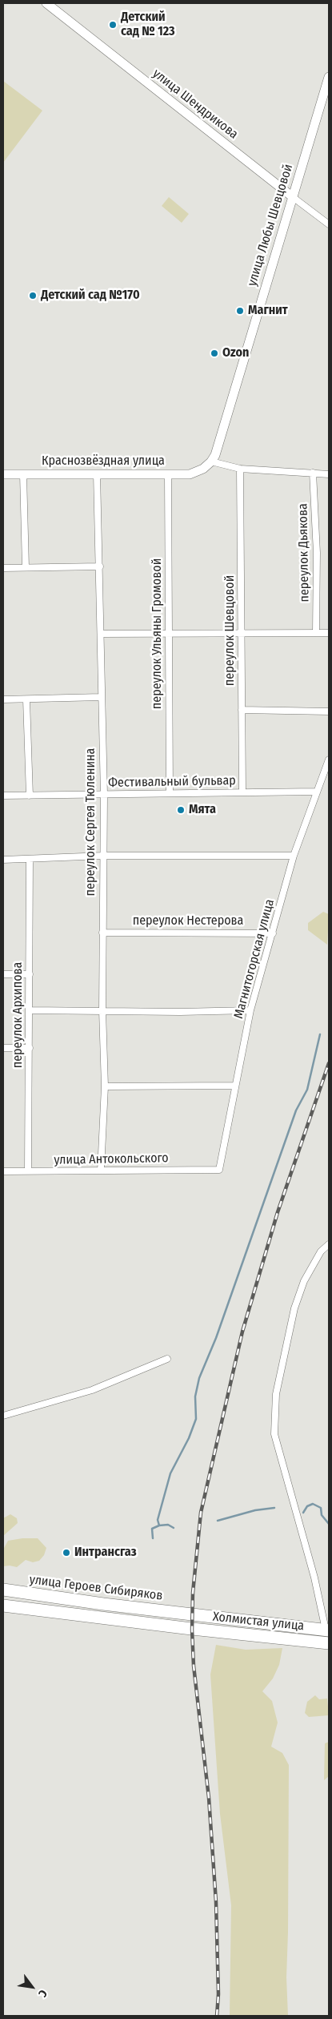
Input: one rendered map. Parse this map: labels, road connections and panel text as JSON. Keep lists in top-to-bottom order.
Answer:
{
  "streets": {
    "highway": ["улица Героев Сибиряков", "Холмистая улица"],
    "street": [
      "улица Шендрикова",
      "улица Любы Шевцовой",
      "Краснозвёздная улица",
      "переулок Дьякова",
      "переулок Шевцовой",
      "переулок Ульяны Громовой",
      "Фестивальный бульвар",
      "переулок Сергея Тюленина",
      "переулок Нестерова",
      "Магнитогорская улица",
      "переулок Архипова",
      "улица Антокольского"
    ]
  },
  "crossings": [
    ["улица Шендрикова", "улица Любы Шевцовой"],
    ["улица Любы Шевцовой", "Краснозвёздная улица"],
    ["Краснозвёздная улица", "переулок Ульяны Громовой"],
    ["Краснозвёздная улица", "переулок Сергея Тюленина"],
    ["переулок Шевцовой", "Фестивальный бульвар"],
    ["переулок Ульяны Громовой", "Фестивальный бульвар"],
    ["Фестивальный бульвар", "переулок Сергея Тюленина"],
    ["Фестивальный бульвар", "Магнитогорская улица"],
    ["переулок Сергея Тюленина", "переулок Нестерова"],
    ["переулок Сергея Тюленина", "улица Антокольского"],
    ["переулок Нестерова", "Магнитогорская улица"],
    ["Магнитогорская улица", "улица Антокольского"],
    ["переулок Архипова", "улица Антокольского"],
    ["улица Героев Сибиряков", "Холмистая улица"]
  ],
  "places": [
    "Детский сад № 123",
    "Детский сад №170",
    "Магнит",
    "Ozon",
    "Мята",
    "Интрансгаз"
  ],
  "north": "bottom right"
}
